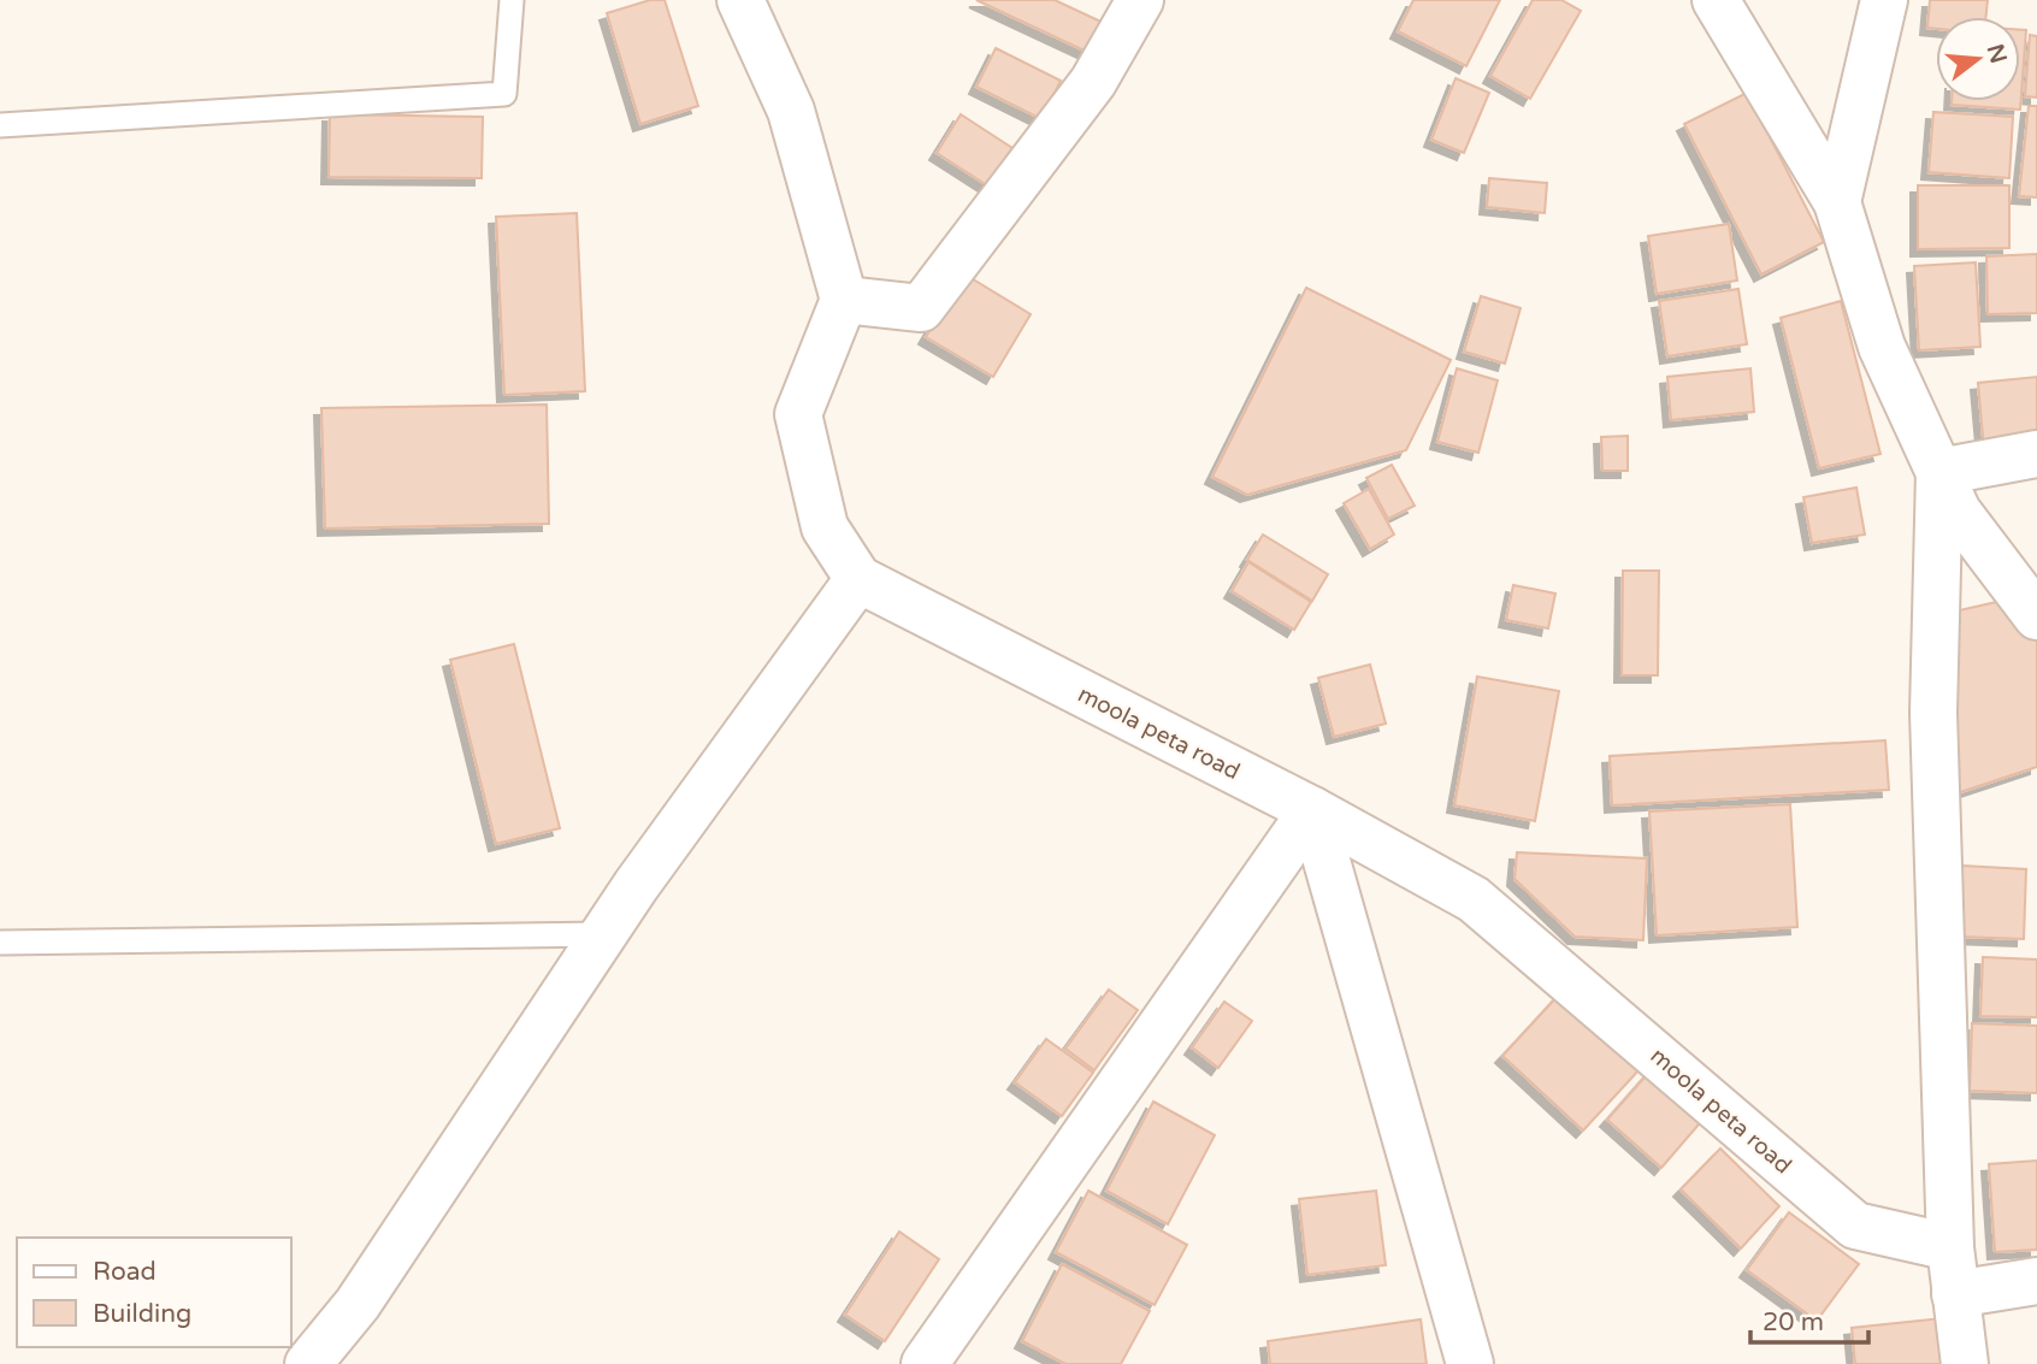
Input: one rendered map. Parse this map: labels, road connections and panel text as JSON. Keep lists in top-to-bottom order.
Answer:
{
  "streets": {
    "street": ["moola peta road"]
  },
  "legend": ["Road", "Building"],
  "scale_bar": "20 m",
  "north": "right"
}
